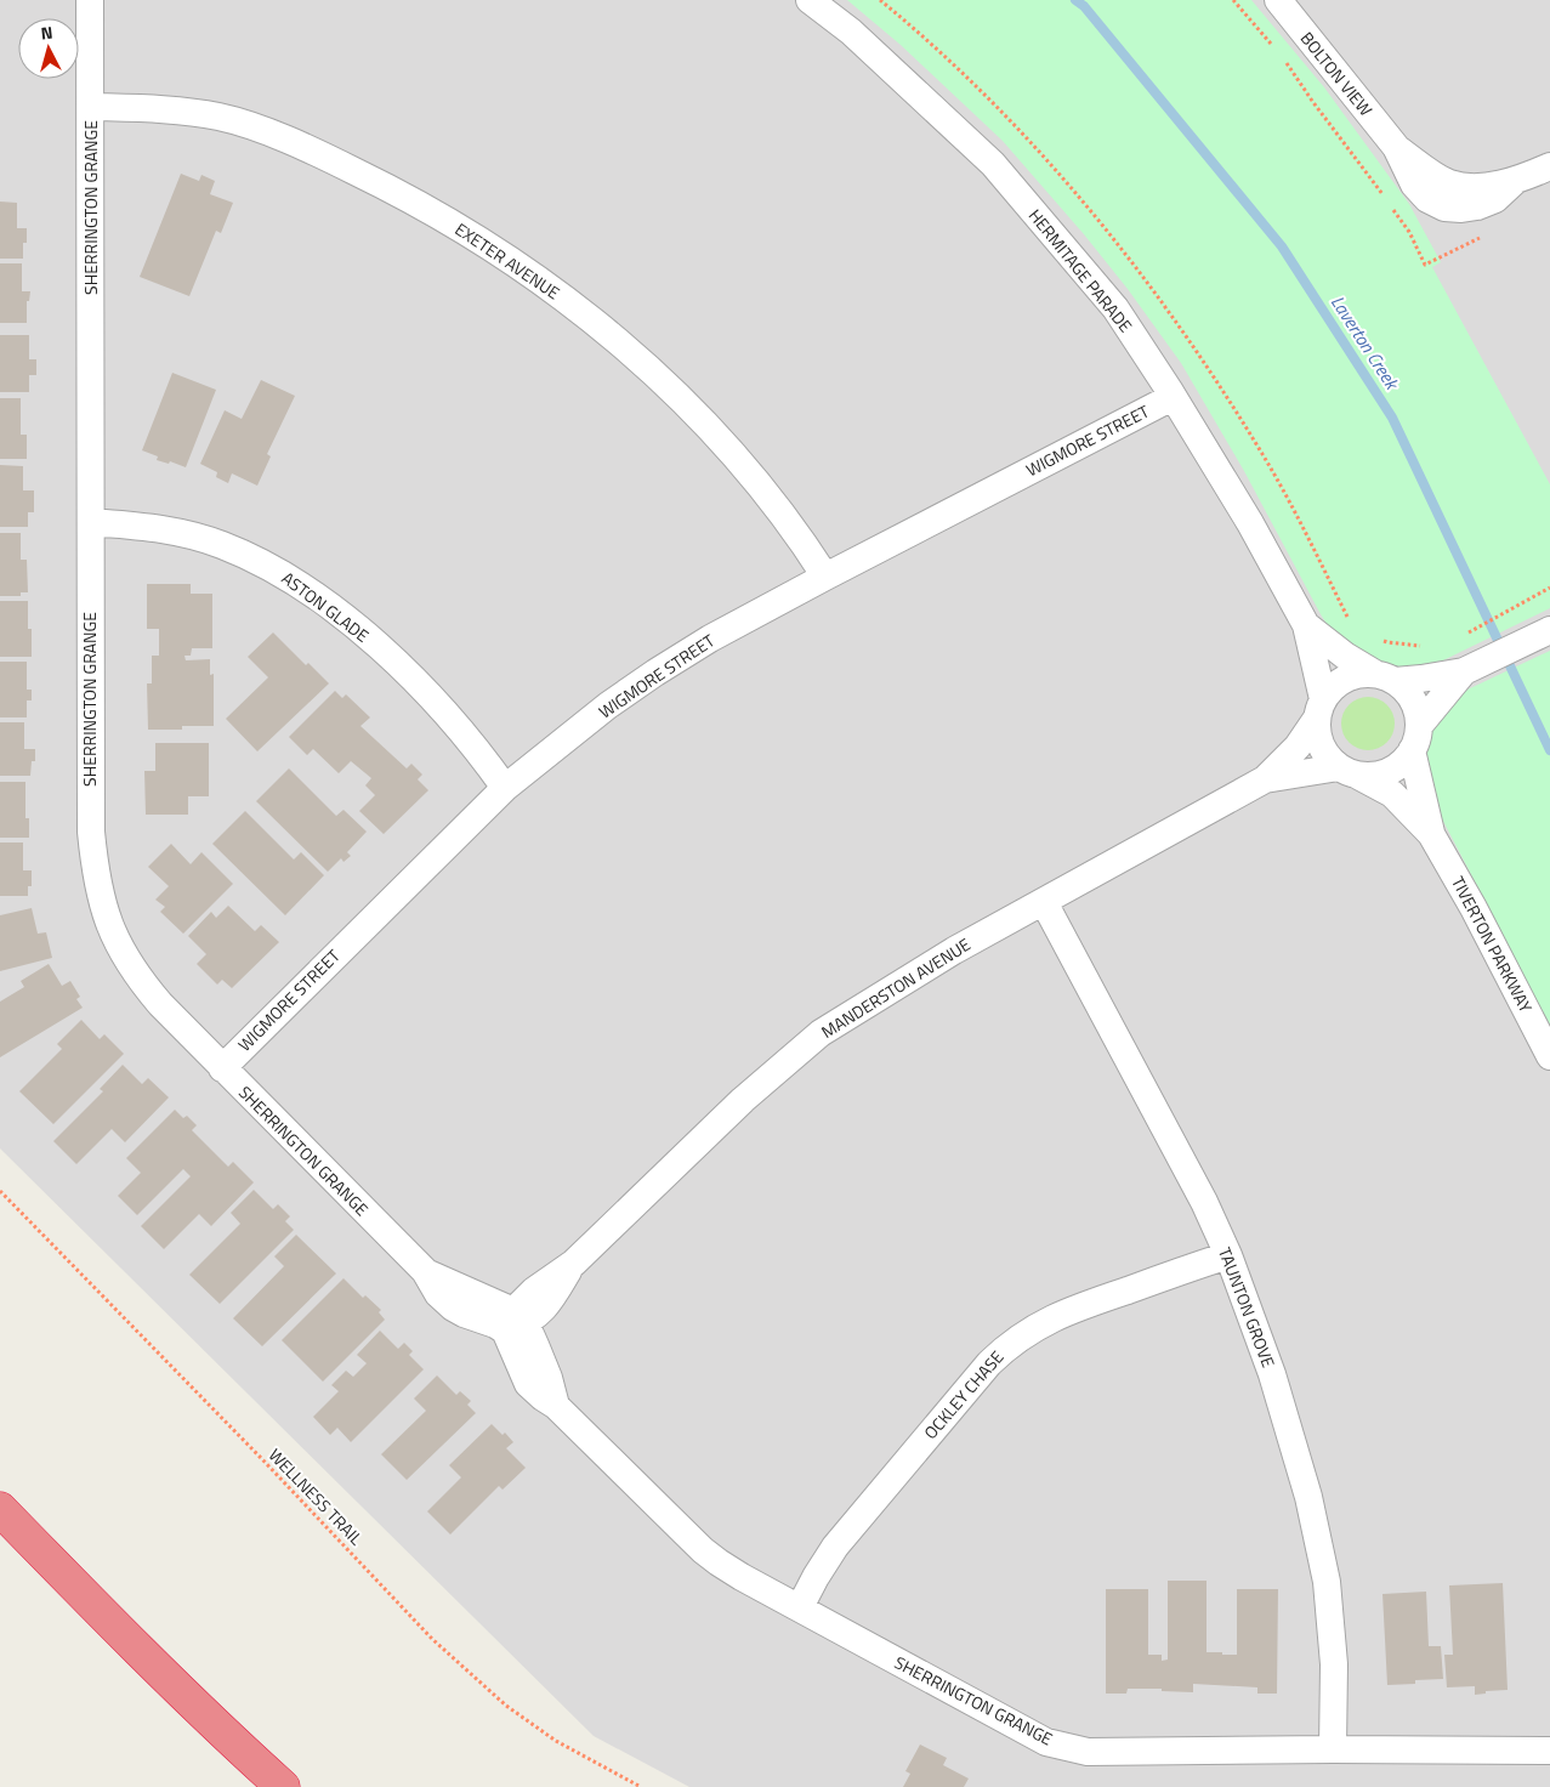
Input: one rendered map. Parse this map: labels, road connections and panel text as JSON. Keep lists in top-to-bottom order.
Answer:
{
  "streets": {
    "street": [
      "BOLTON VIEW",
      "SHERRINGTON GRANGE",
      "EXETER AVENUE",
      "HERMITAGE PARADE",
      "WIGMORE STREET",
      "ASTON GLADE",
      "TIVERTON PARKWAY",
      "MANDERSTON AVENUE",
      "TAUNTON GROVE",
      "OCKLEY CHASE"
    ],
    "path": ["WELLNESS TRAIL"]
  },
  "crossings": [
    ["SHERRINGTON GRANGE", "EXETER AVENUE"],
    ["SHERRINGTON GRANGE", "WIGMORE STREET"],
    ["SHERRINGTON GRANGE", "ASTON GLADE"],
    ["SHERRINGTON GRANGE", "MANDERSTON AVENUE"],
    ["SHERRINGTON GRANGE", "TAUNTON GROVE"],
    ["SHERRINGTON GRANGE", "OCKLEY CHASE"],
    ["EXETER AVENUE", "WIGMORE STREET"],
    ["HERMITAGE PARADE", "WIGMORE STREET"],
    ["HERMITAGE PARADE", "TIVERTON PARKWAY"],
    ["HERMITAGE PARADE", "MANDERSTON AVENUE"],
    ["WIGMORE STREET", "ASTON GLADE"],
    ["TIVERTON PARKWAY", "MANDERSTON AVENUE"],
    ["MANDERSTON AVENUE", "TAUNTON GROVE"],
    ["TAUNTON GROVE", "OCKLEY CHASE"]
  ],
  "water": ["Laverton Creek"],
  "north": "top"
}
